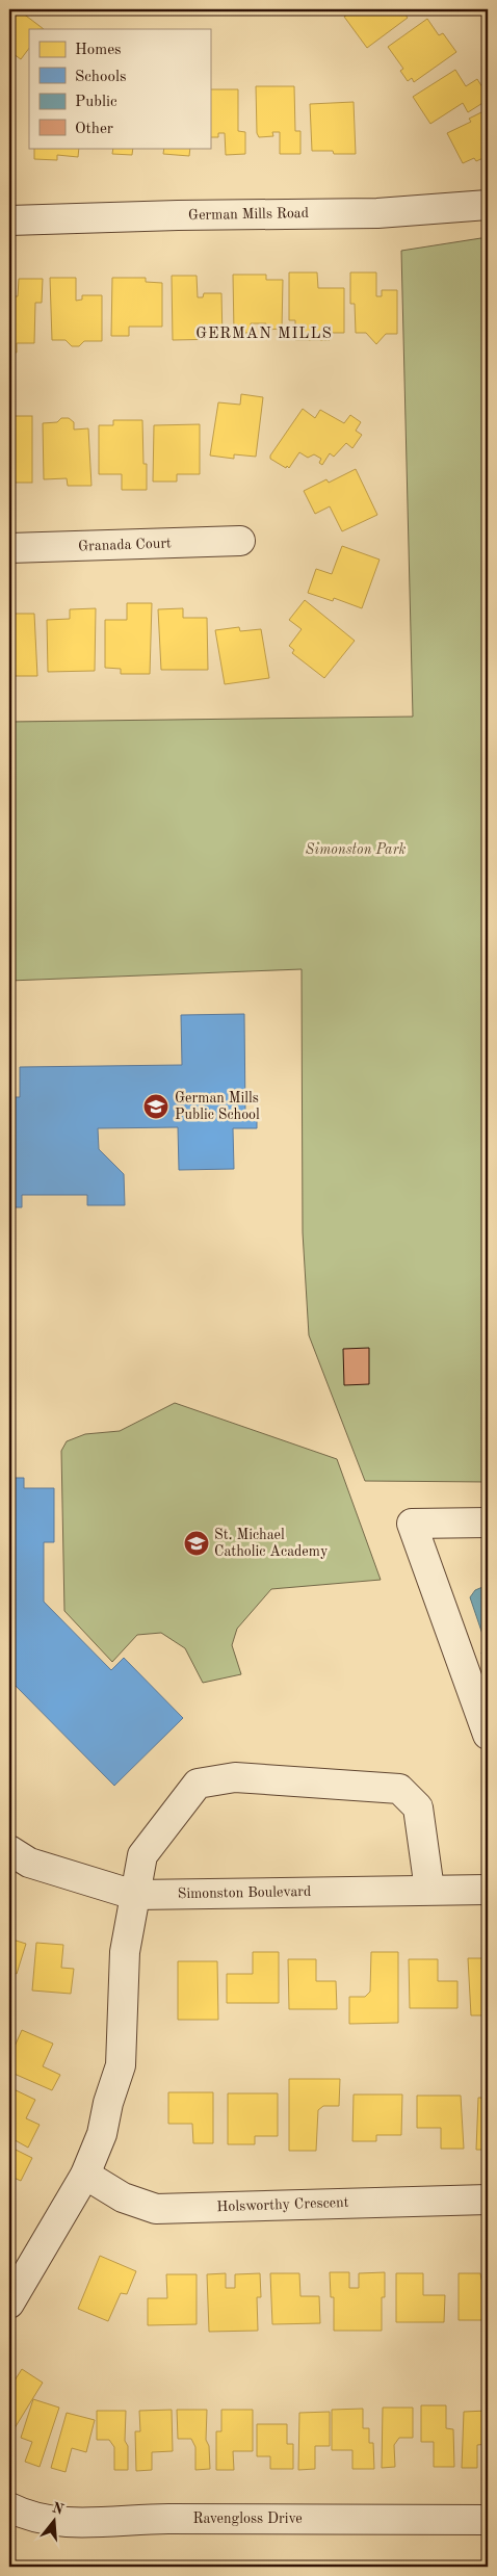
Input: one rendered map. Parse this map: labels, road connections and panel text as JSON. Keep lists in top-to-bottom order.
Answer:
{
  "streets": {
    "street": [
      "German Mills Road",
      "Granada Court",
      "Simonston Boulevard",
      "Holsworthy Crescent",
      "Ravengloss Drive"
    ]
  },
  "districts": ["GERMAN MILLS"],
  "parks": ["Simonston Park"],
  "places": {
    "school or university": ["German Mills Public School", "St. Michael Catholic Academy"]
  },
  "legend": [
    "Homes",
    "Schools",
    "Public",
    "Other"
  ],
  "north": "top"
}
